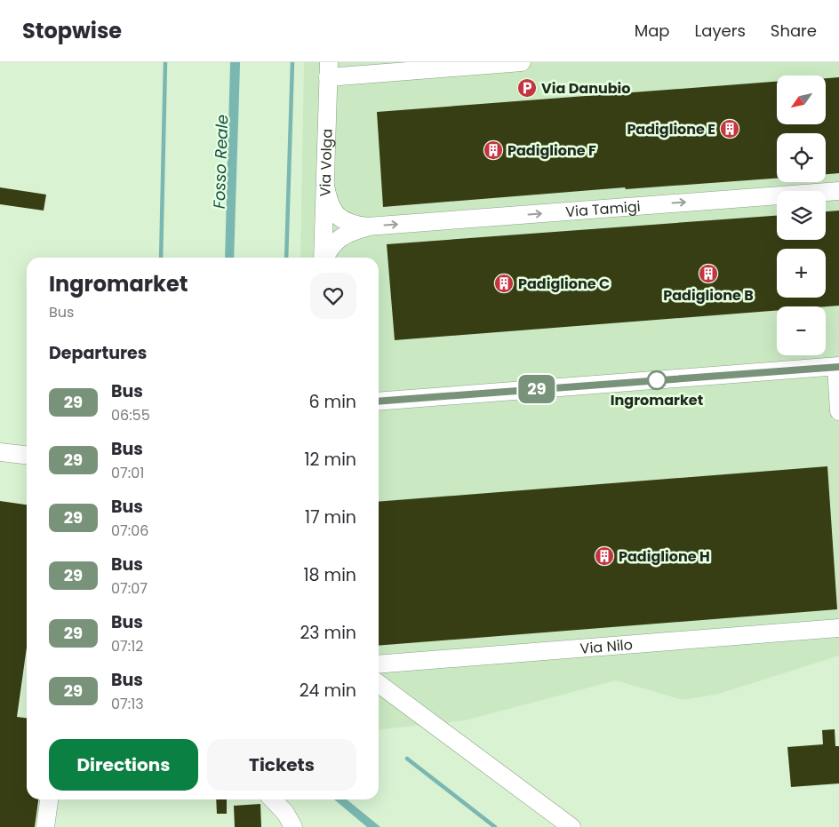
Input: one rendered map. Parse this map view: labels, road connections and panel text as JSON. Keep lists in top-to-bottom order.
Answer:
{
  "streets": {
    "street": ["Via Volga", "Via Tamigi", "Via Nilo"]
  },
  "crossings": [
    ["Via Volga", "Via Tamigi"]
  ],
  "water": ["Fosso Reale"],
  "places": {
    "parking": ["Via Danubio"],
    "building": [
      "Padiglione E",
      "Padiglione F",
      "Padiglione B",
      "Padiglione C",
      "Padiglione H"
    ],
    "other": ["Ingromarket"]
  },
  "lines": ["bus line 29"],
  "north": "bottom left",
  "page": {
    "header": "Stopwise",
    "nav": ["Map", "Layers", "Share"],
    "on_map": "29",
    "map_buttons": ["+", "−"],
    "heading": [
      ["Ingromarket", "Bus"],
      "Departures"
    ],
    "list": [
      {
        "mark": "29",
        "name": "Bus",
        "note": "06:55",
        "value": "6 min"
      },
      {
        "mark": "29",
        "name": "Bus",
        "note": "07:01",
        "value": "12 min"
      },
      {
        "mark": "29",
        "name": "Bus",
        "note": "07:06",
        "value": "17 min"
      },
      {
        "mark": "29",
        "name": "Bus",
        "note": "07:07",
        "value": "18 min"
      },
      {
        "mark": "29",
        "name": "Bus",
        "note": "07:12",
        "value": "23 min"
      },
      {
        "mark": "29",
        "name": "Bus",
        "note": "07:13",
        "value": "24 min"
      }
    ],
    "buttons": ["Directions", "Tickets"]
  }
}
